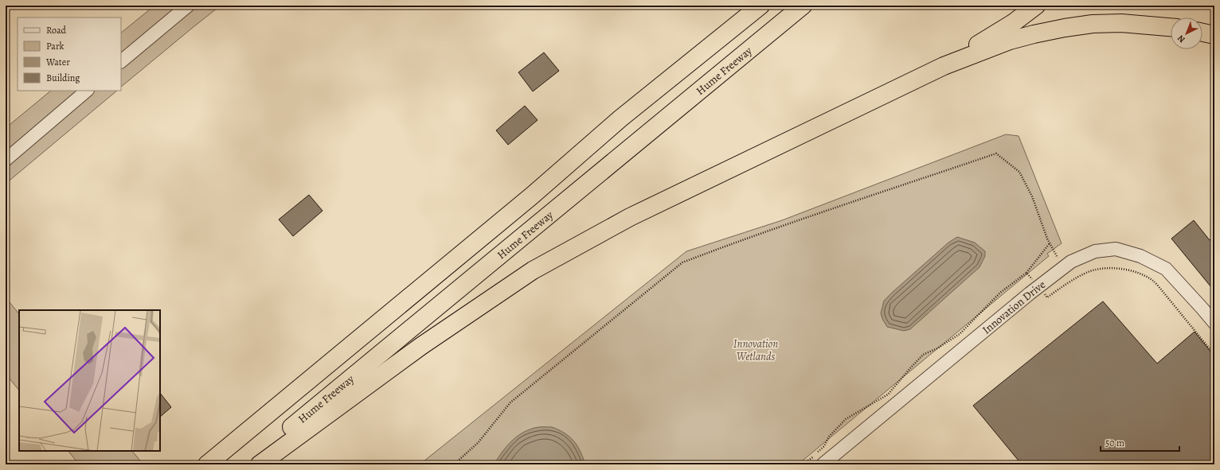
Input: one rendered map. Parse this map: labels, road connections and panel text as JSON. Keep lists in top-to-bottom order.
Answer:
{
  "streets": {
    "highway": ["Hume Freeway"],
    "street": ["Innovation Drive"]
  },
  "parks": ["Innovation Wetlands"],
  "legend": [
    "Road",
    "Park",
    "Water",
    "Building"
  ],
  "scale_bar": "50 m",
  "north": "bottom left"
}
